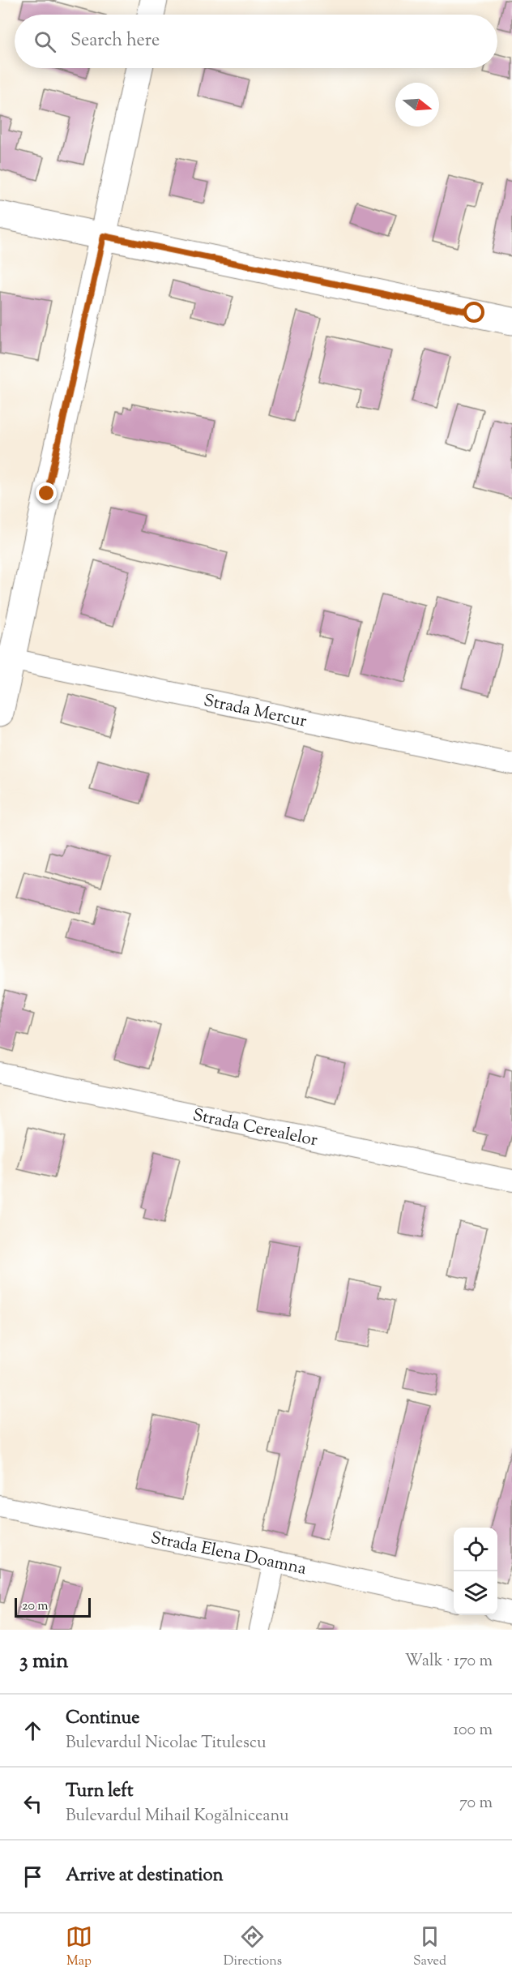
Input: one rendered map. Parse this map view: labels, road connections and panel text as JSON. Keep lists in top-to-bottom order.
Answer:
{
  "streets": {
    "street": ["Strada Mercur", "Strada Cerealelor", "Strada Elena Doamna"]
  },
  "scale_bar": "20 m",
  "north": "right",
  "page": {
    "search": "Search here",
    "scale": "20 m",
    "heading": ["3 min", "Walk · 170 m"],
    "list": [
      ["Continue", "Bulevardul Nicolae Titulescu", "100 m"],
      ["Turn left", "Bulevardul Mihail Kogălniceanu", "70 m"],
      "Arrive at destination"
    ],
    "nav": ["Map", "Directions", "Saved"]
  }
}
